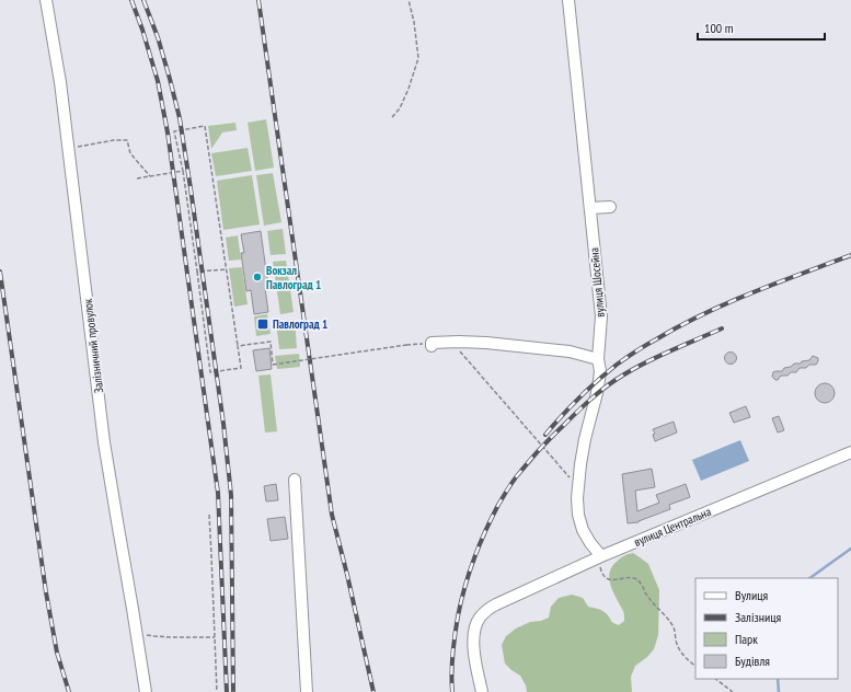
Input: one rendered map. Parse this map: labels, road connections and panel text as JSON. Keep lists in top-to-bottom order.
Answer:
{
  "streets": {
    "street": ["вулиця Шосейна", "Залізничний провулок", "вулиця Центральна"]
  },
  "crossings": [
    ["вулиця Шосейна", "вулиця Центральна"]
  ],
  "places": {
    "other": ["Вокзал Павлоград 1"],
    "transit": ["Павлоград 1"]
  },
  "legend": [
    "Вулиця",
    "Залізниця",
    "Парк",
    "Будівля"
  ],
  "scale_bar": "100 m"
}
